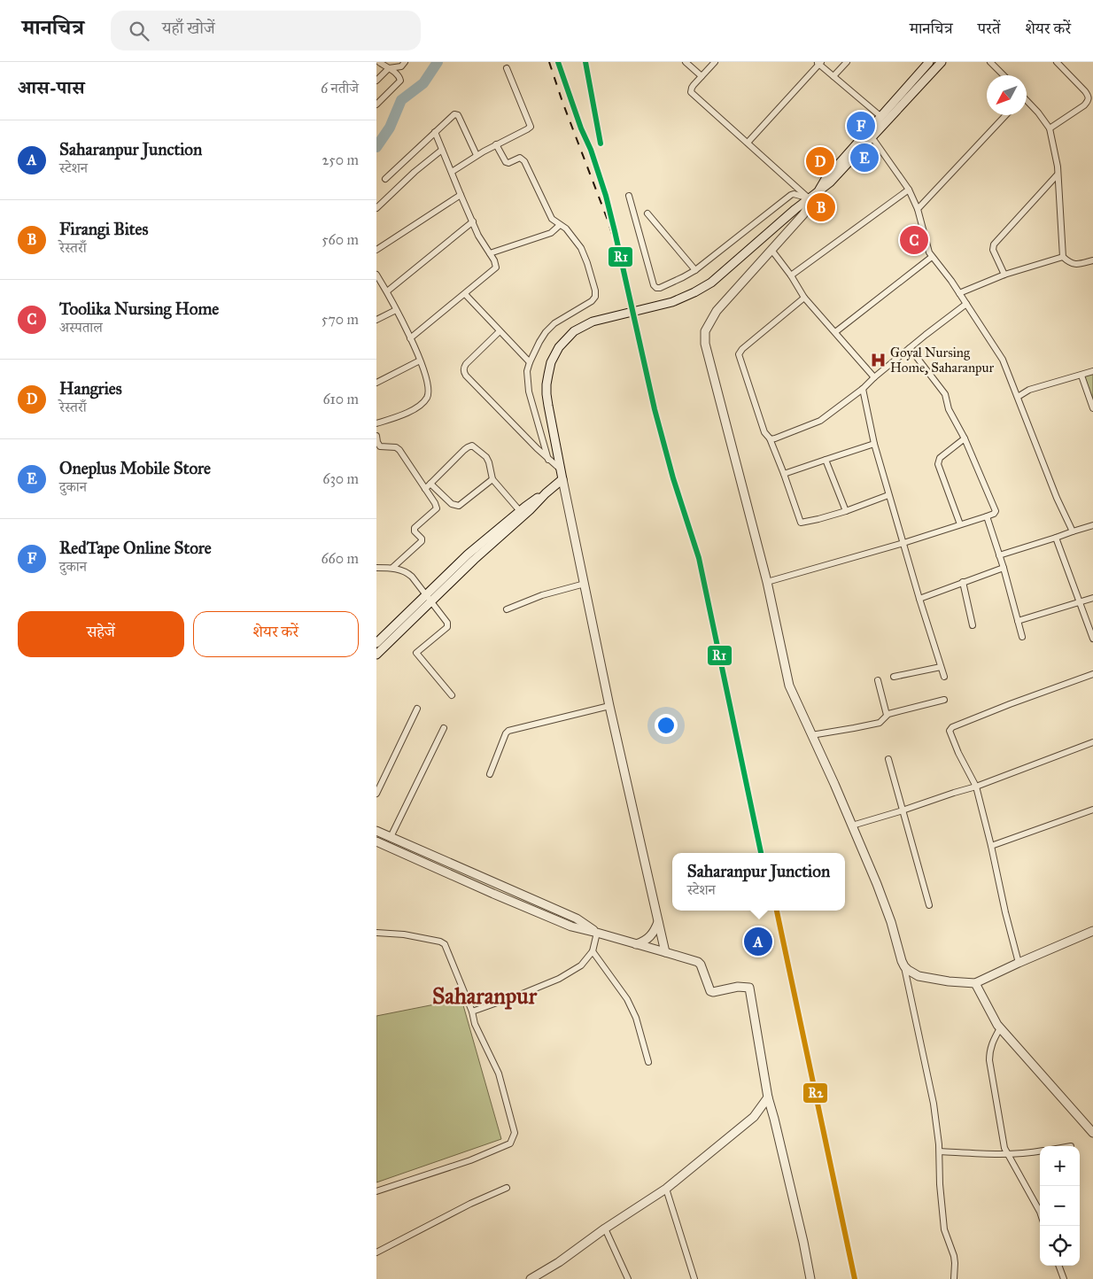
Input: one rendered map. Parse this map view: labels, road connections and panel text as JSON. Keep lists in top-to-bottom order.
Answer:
{
  "districts": ["Saharanpur"],
  "places": {
    "hospital": ["Goyal Nursing Home, Saharanpur"]
  },
  "lines": ["transit line R1", "transit line R2"],
  "north": "bottom left",
  "page": {
    "header": "मानचित्र",
    "search": "यहाँ खोजें",
    "nav": ["मानचित्र", "परतें", "शेयर करें"],
    "heading": ["आस-पास", "6 नतीजे"],
    "pins": [
      "F",
      "E",
      "D",
      "B",
      "C",
      "A"
    ],
    "list": [
      {
        "mark": "A",
        "name": "Saharanpur Junction",
        "note": "स्टेशन",
        "value": "250 m"
      },
      {
        "mark": "B",
        "name": "Firangi Bites",
        "note": "रेस्तराँ",
        "value": "560 m"
      },
      {
        "mark": "C",
        "name": "Toolika Nursing Home",
        "note": "अस्पताल",
        "value": "570 m"
      },
      {
        "mark": "D",
        "name": "Hangries",
        "note": "रेस्तराँ",
        "value": "610 m"
      },
      {
        "mark": "E",
        "name": "Oneplus Mobile Store",
        "note": "दुकान",
        "value": "630 m"
      },
      {
        "mark": "F",
        "name": "RedTape Online Store",
        "note": "दुकान",
        "value": "660 m"
      }
    ],
    "buttons": ["सहेजें", "शेयर करें"],
    "popup": ["Saharanpur Junction", "स्टेशन"],
    "map_buttons": ["+", "−"]
  }
}
